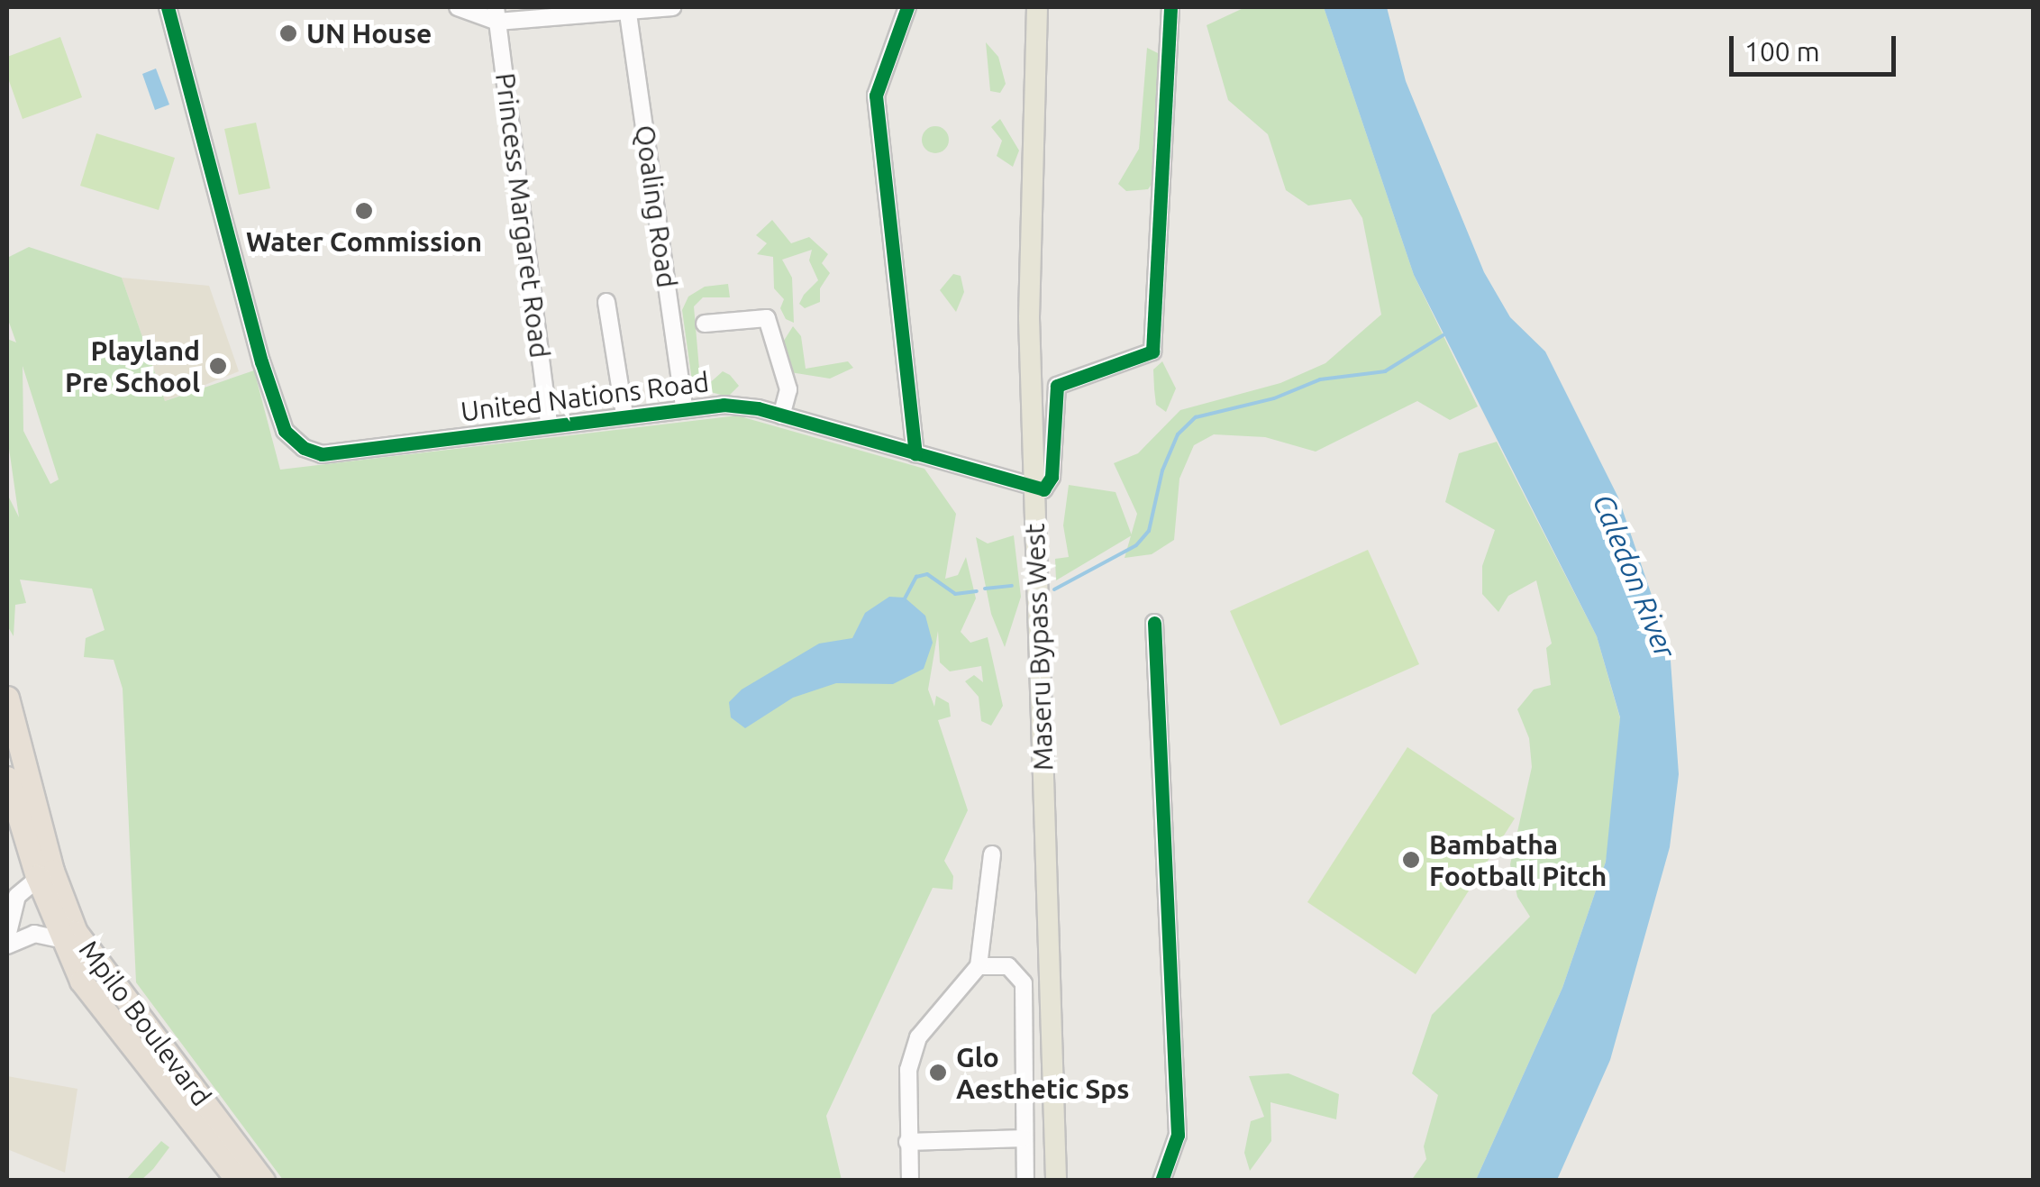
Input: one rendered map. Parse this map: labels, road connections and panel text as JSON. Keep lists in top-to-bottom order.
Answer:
{
  "streets": {
    "highway": ["Mpilo Boulevard"],
    "main road": ["Maseru Bypass West"],
    "street": ["Qoaling Road", "Princess Margaret Road", "United Nations Road"]
  },
  "crossings": [
    ["Qoaling Road", "United Nations Road"],
    ["Princess Margaret Road", "United Nations Road"],
    ["United Nations Road", "Maseru Bypass West"]
  ],
  "water": ["Caledon River"],
  "places": [
    "UN House",
    "Water Commission",
    "Playland Pre School",
    "Bambatha Football Pitch",
    "Glo Aesthetic Sps"
  ],
  "scale_bar": "100 m"
}
